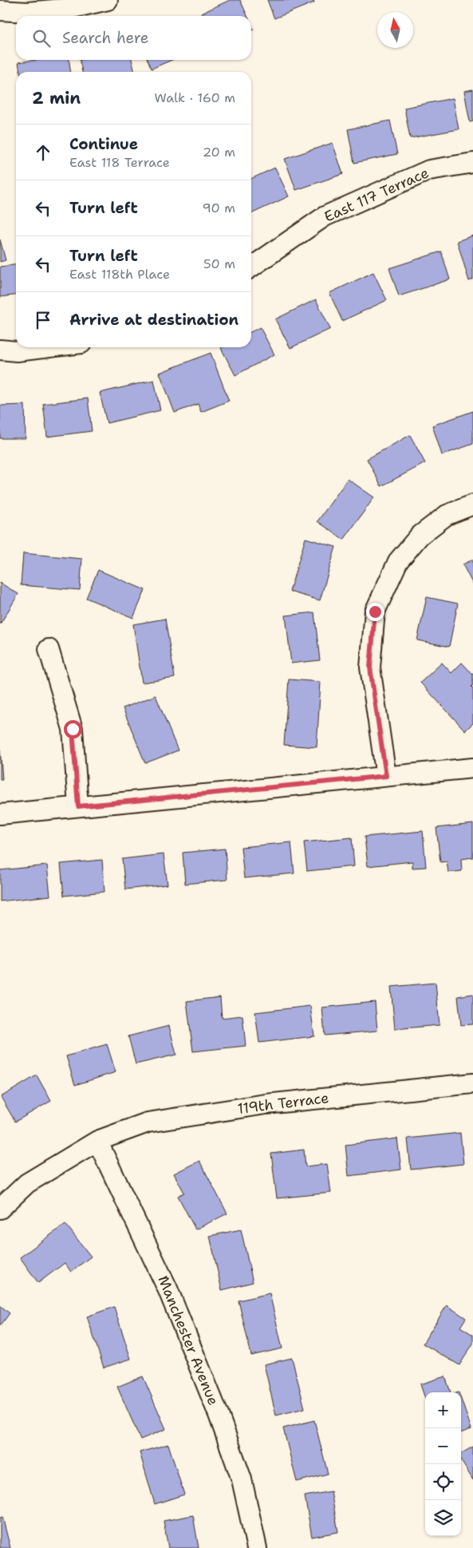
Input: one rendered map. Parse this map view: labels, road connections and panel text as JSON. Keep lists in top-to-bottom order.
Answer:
{
  "streets": {
    "street": ["East 117 Terrace", "119th Terrace", "Manchester Avenue"]
  },
  "crossings": [
    ["119th Terrace", "Manchester Avenue"]
  ],
  "north": "top",
  "page": {
    "search": "Search here",
    "heading": ["2 min", "Walk · 160 m"],
    "list": [
      ["Continue", "East 118 Terrace", "20 m"],
      ["Turn left", "90 m"],
      ["Turn left", "East 118th Place", "50 m"],
      "Arrive at destination"
    ],
    "map_buttons": ["+", "−"]
  }
}
